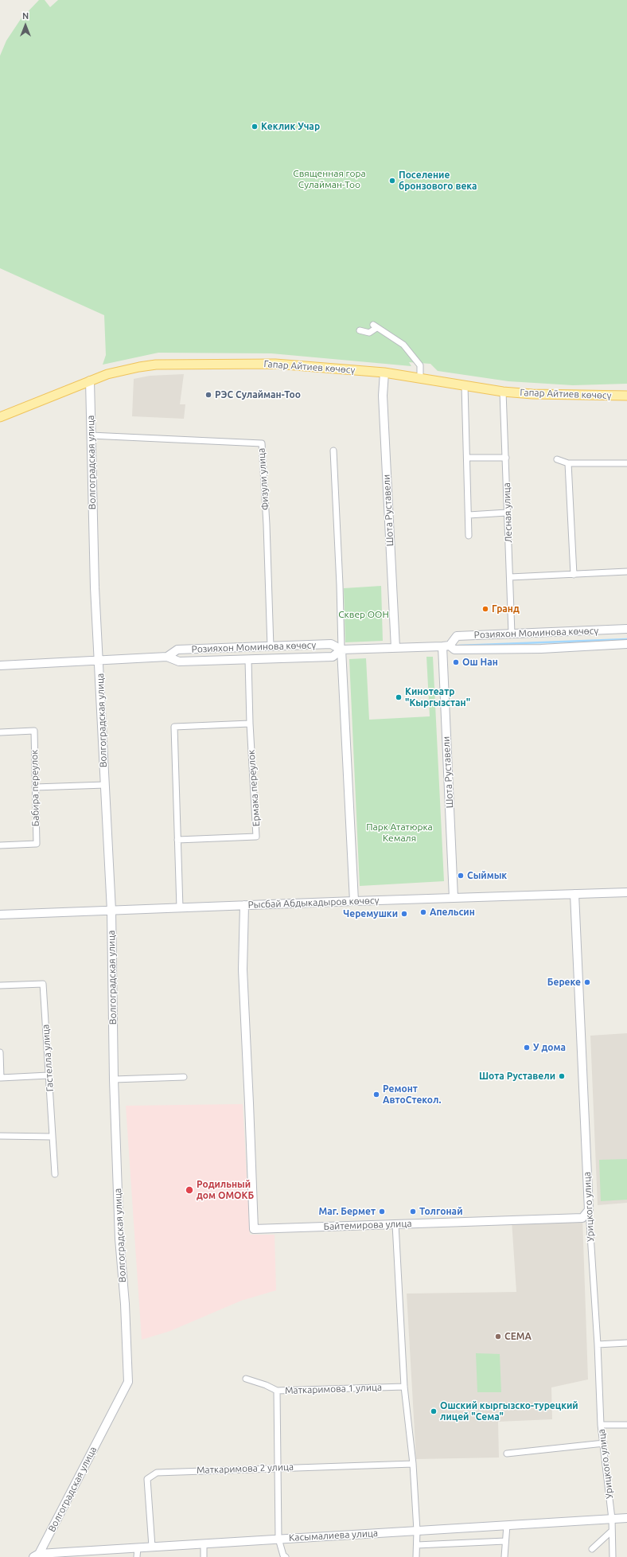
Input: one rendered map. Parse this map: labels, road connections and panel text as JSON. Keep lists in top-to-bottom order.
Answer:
{
  "streets": {
    "main road": ["Гапар Айтиев көчөсү"],
    "street": [
      "Волгоградская улица",
      "Физули улица",
      "Шота Руставели",
      "Лесная улица",
      "Розияхон Моминова көчөсү",
      "Бабира переулок",
      "Ермака переулок",
      "Рысбай Абдыкадыров көчөсү",
      "Гастелла улица",
      "Урицкого улица",
      "Байтемирова улица",
      "Маткаримова 1 улица",
      "Маткаримова 2 улица",
      "Касымалиева улица"
    ]
  },
  "crossings": [
    ["Гапар Айтиев көчөсү", "Волгоградская улица"],
    ["Гапар Айтиев көчөсү", "Шота Руставели"],
    ["Гапар Айтиев көчөсү", "Лесная улица"],
    ["Волгоградская улица", "Физули улица"],
    ["Волгоградская улица", "Розияхон Моминова көчөсү"],
    ["Волгоградская улица", "Рысбай Абдыкадыров көчөсү"],
    ["Волгоградская улица", "Касымалиева улица"],
    ["Физули улица", "Розияхон Моминова көчөсү"],
    ["Шота Руставели", "Розияхон Моминова көчөсү"],
    ["Шота Руставели", "Рысбай Абдыкадыров көчөсү"],
    ["Лесная улица", "Розияхон Моминова көчөсү"],
    ["Розияхон Моминова көчөсү", "Ермака переулок"],
    ["Рысбай Абдыкадыров көчөсү", "Урицкого улица"],
    ["Рысбай Абдыкадыров көчөсү", "Байтемирова улица"],
    ["Урицкого улица", "Байтемирова улица"],
    ["Урицкого улица", "Касымалиева улица"],
    ["Маткаримова 2 улица", "Касымалиева улица"]
  ],
  "parks": ["Священная гора Сулайман-Тоо", "Сквер ООН", "Парк Ататюрка Кемаля"],
  "places": [
    "Кеклик Учар",
    "Поселение бронзового века",
    "РЭС Сулайман-Тоо",
    "Гранд",
    "Ош Нан",
    "Кинотеатр \"Кыргызстан\"",
    "Сыймык",
    "Апельсин",
    "Черемушки",
    "Береке",
    "У дома",
    "Шота Руставели",
    "Ремонт АвтоСтекол.",
    "Родильный дом ОМОКБ",
    "Маг. Бермет",
    "Толгонай",
    "СЕМА",
    "Ошский кыргызско-турецкий лицей \"Сема\""
  ],
  "north": "top"
}
